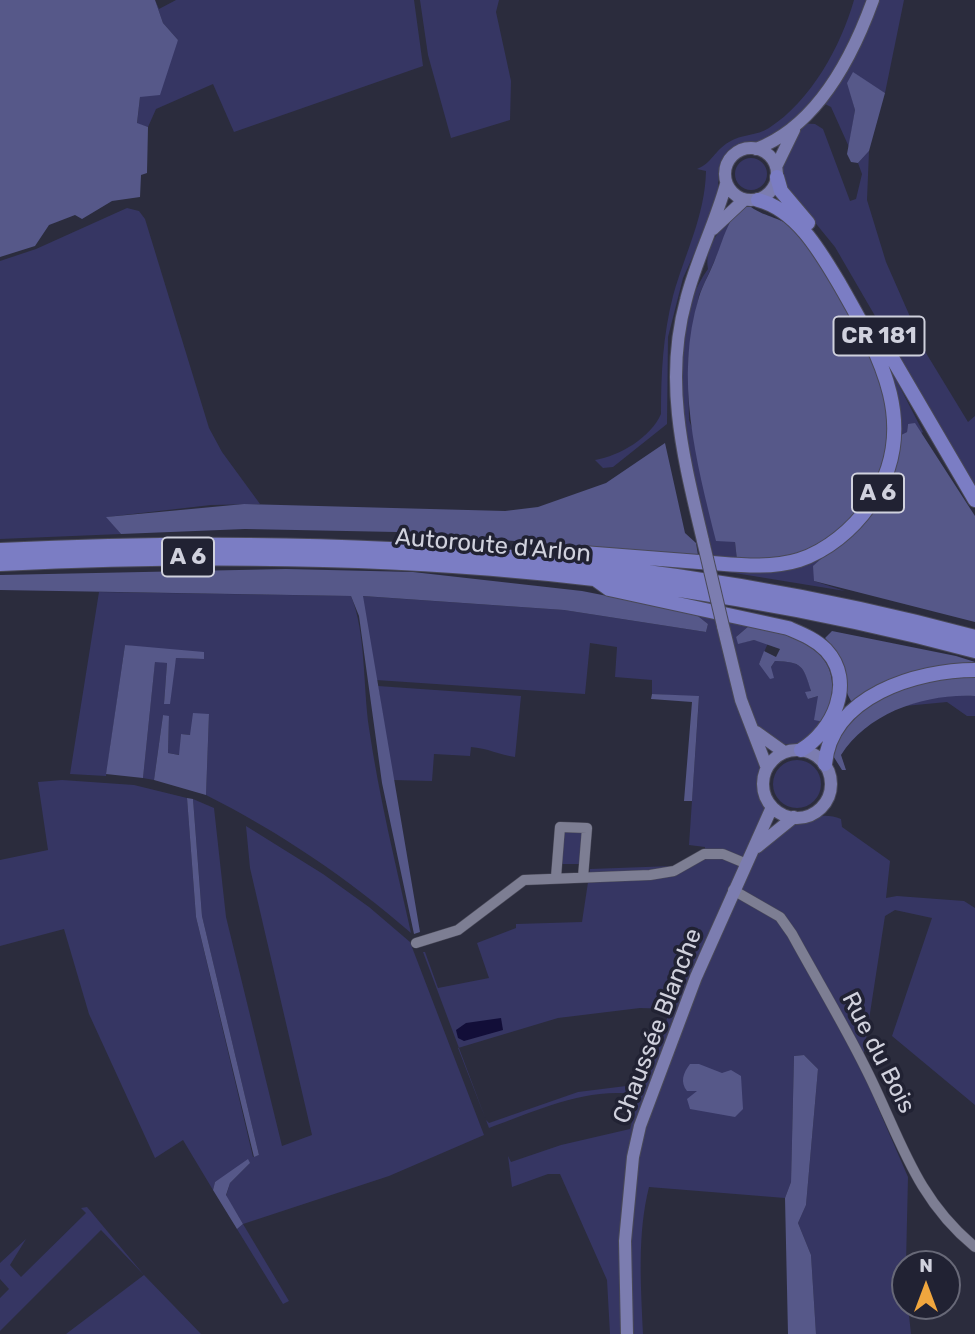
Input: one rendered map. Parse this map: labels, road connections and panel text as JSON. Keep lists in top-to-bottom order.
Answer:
{
  "streets": {
    "highway": ["CR 181", "A 6", "Autoroute d'Arlon"],
    "main road": ["Chaussée Blanche"],
    "street": ["Rue du Bois"]
  },
  "crossings": [
    ["CR 181", "A 6"],
    ["A 6", "Autoroute d'Arlon"],
    ["Chaussée Blanche", "Rue du Bois"]
  ],
  "north": "top"
}
